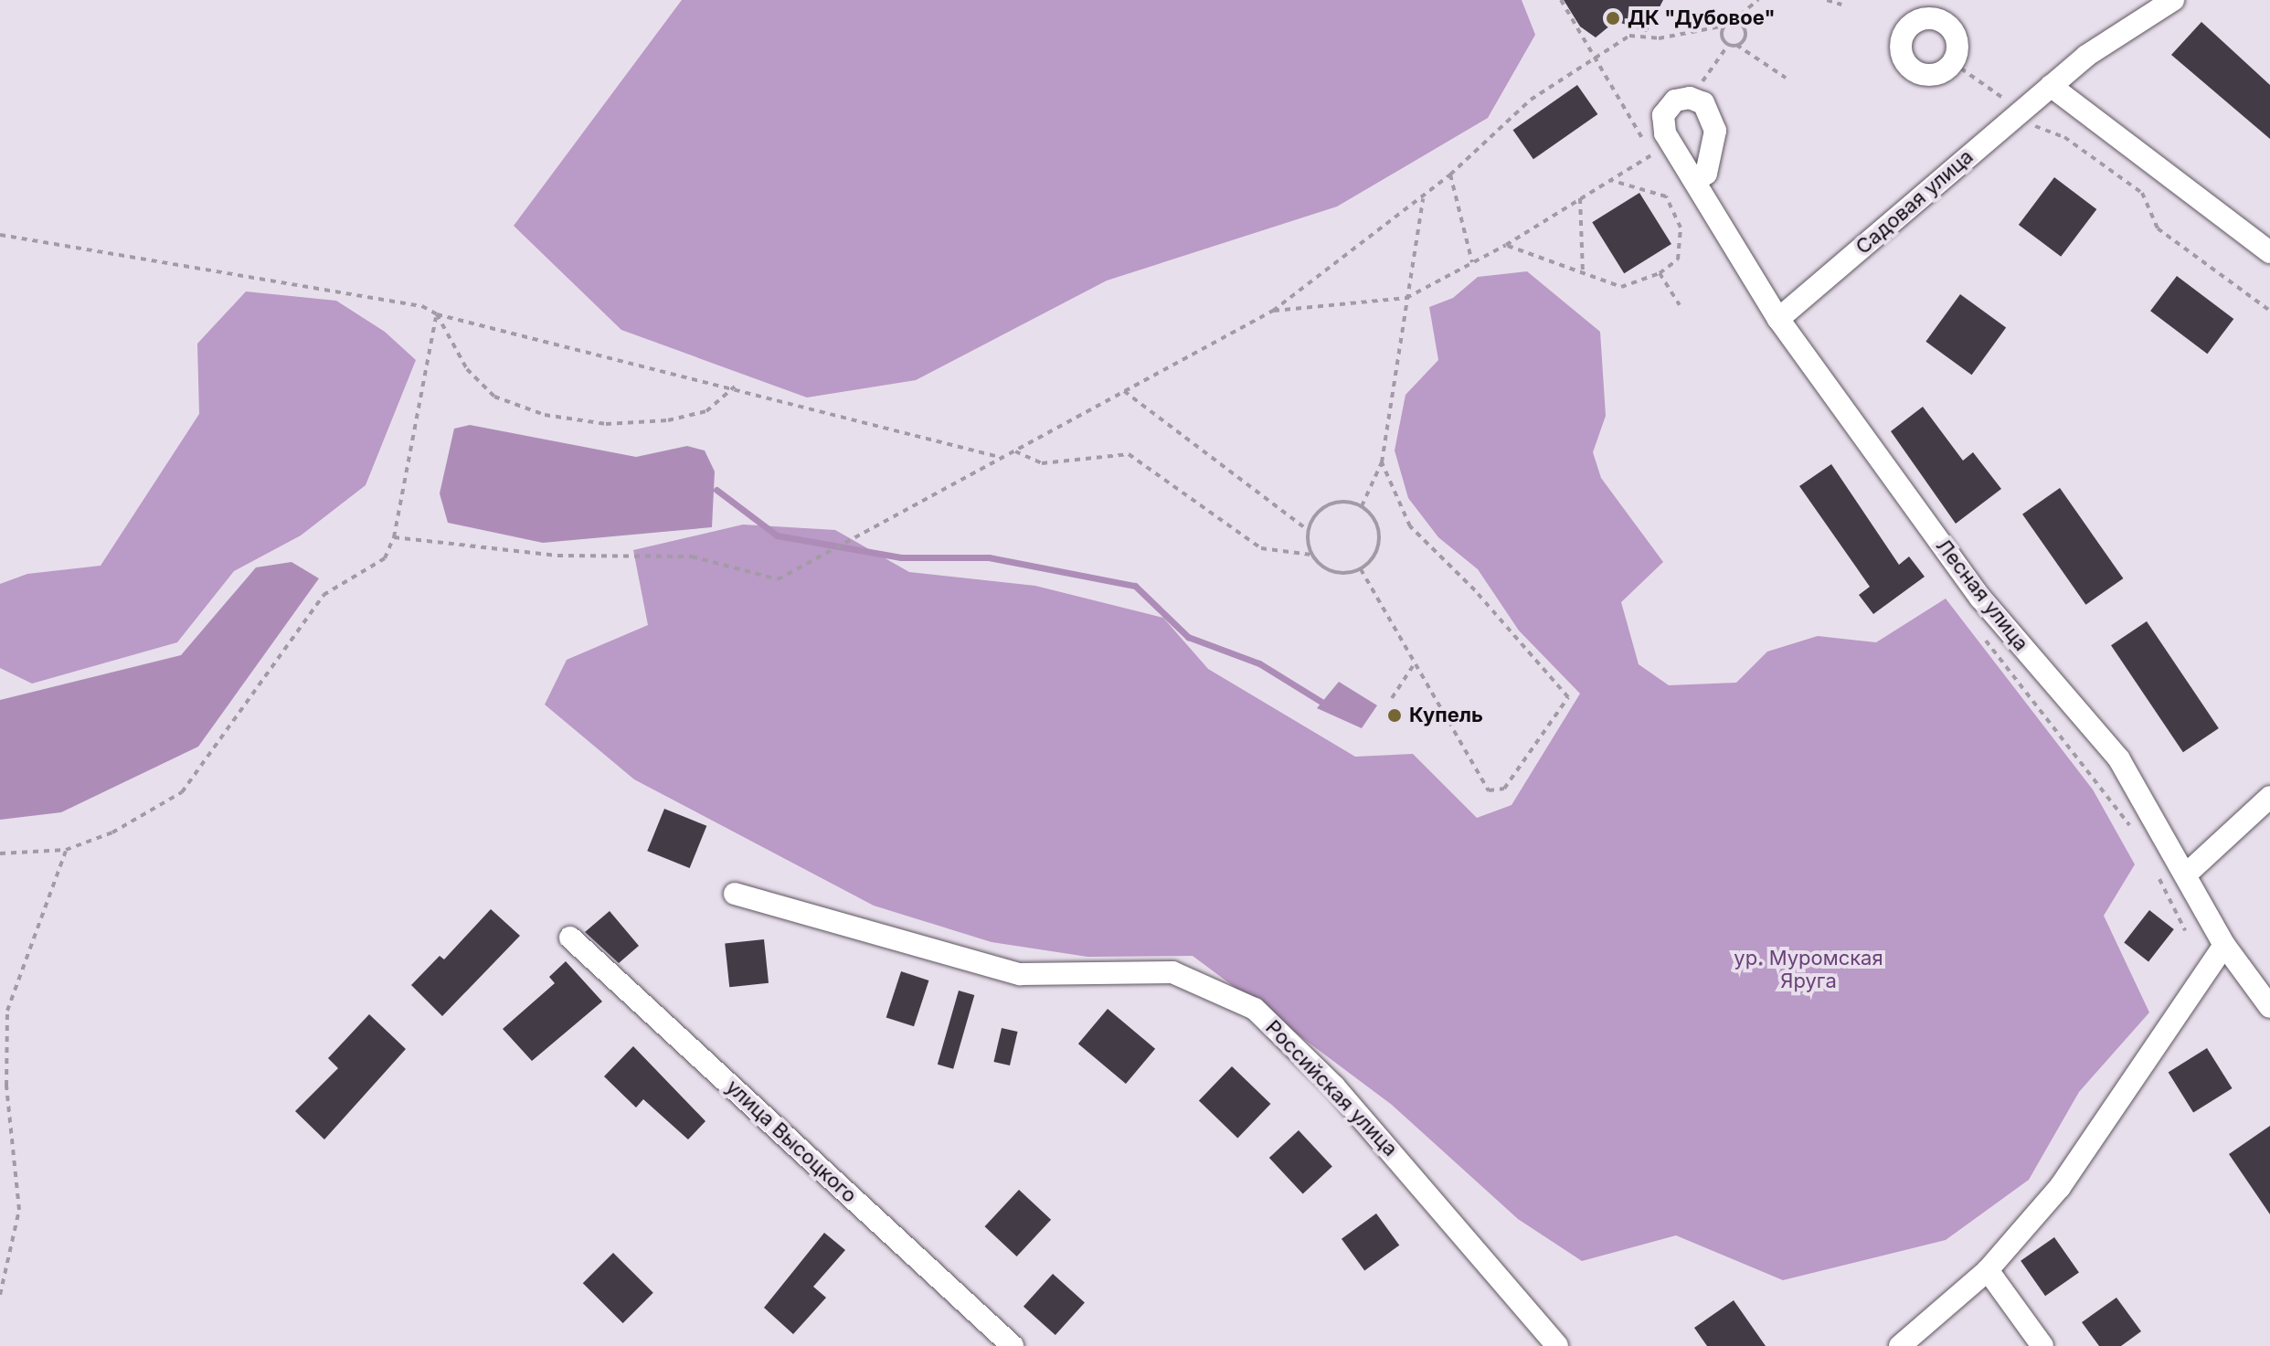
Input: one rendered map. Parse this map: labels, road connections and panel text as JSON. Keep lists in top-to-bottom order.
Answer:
{
  "streets": {
    "street": [
      "Садовая улица",
      "Лесная улица",
      "Российская улица",
      "улица Высоцкого"
    ]
  },
  "crossings": [
    ["Садовая улица", "Лесная улица"]
  ],
  "parks": ["ур. Муромская Яруга"],
  "places": ["ДК \"Дубовое\"", "Купель"]
}
